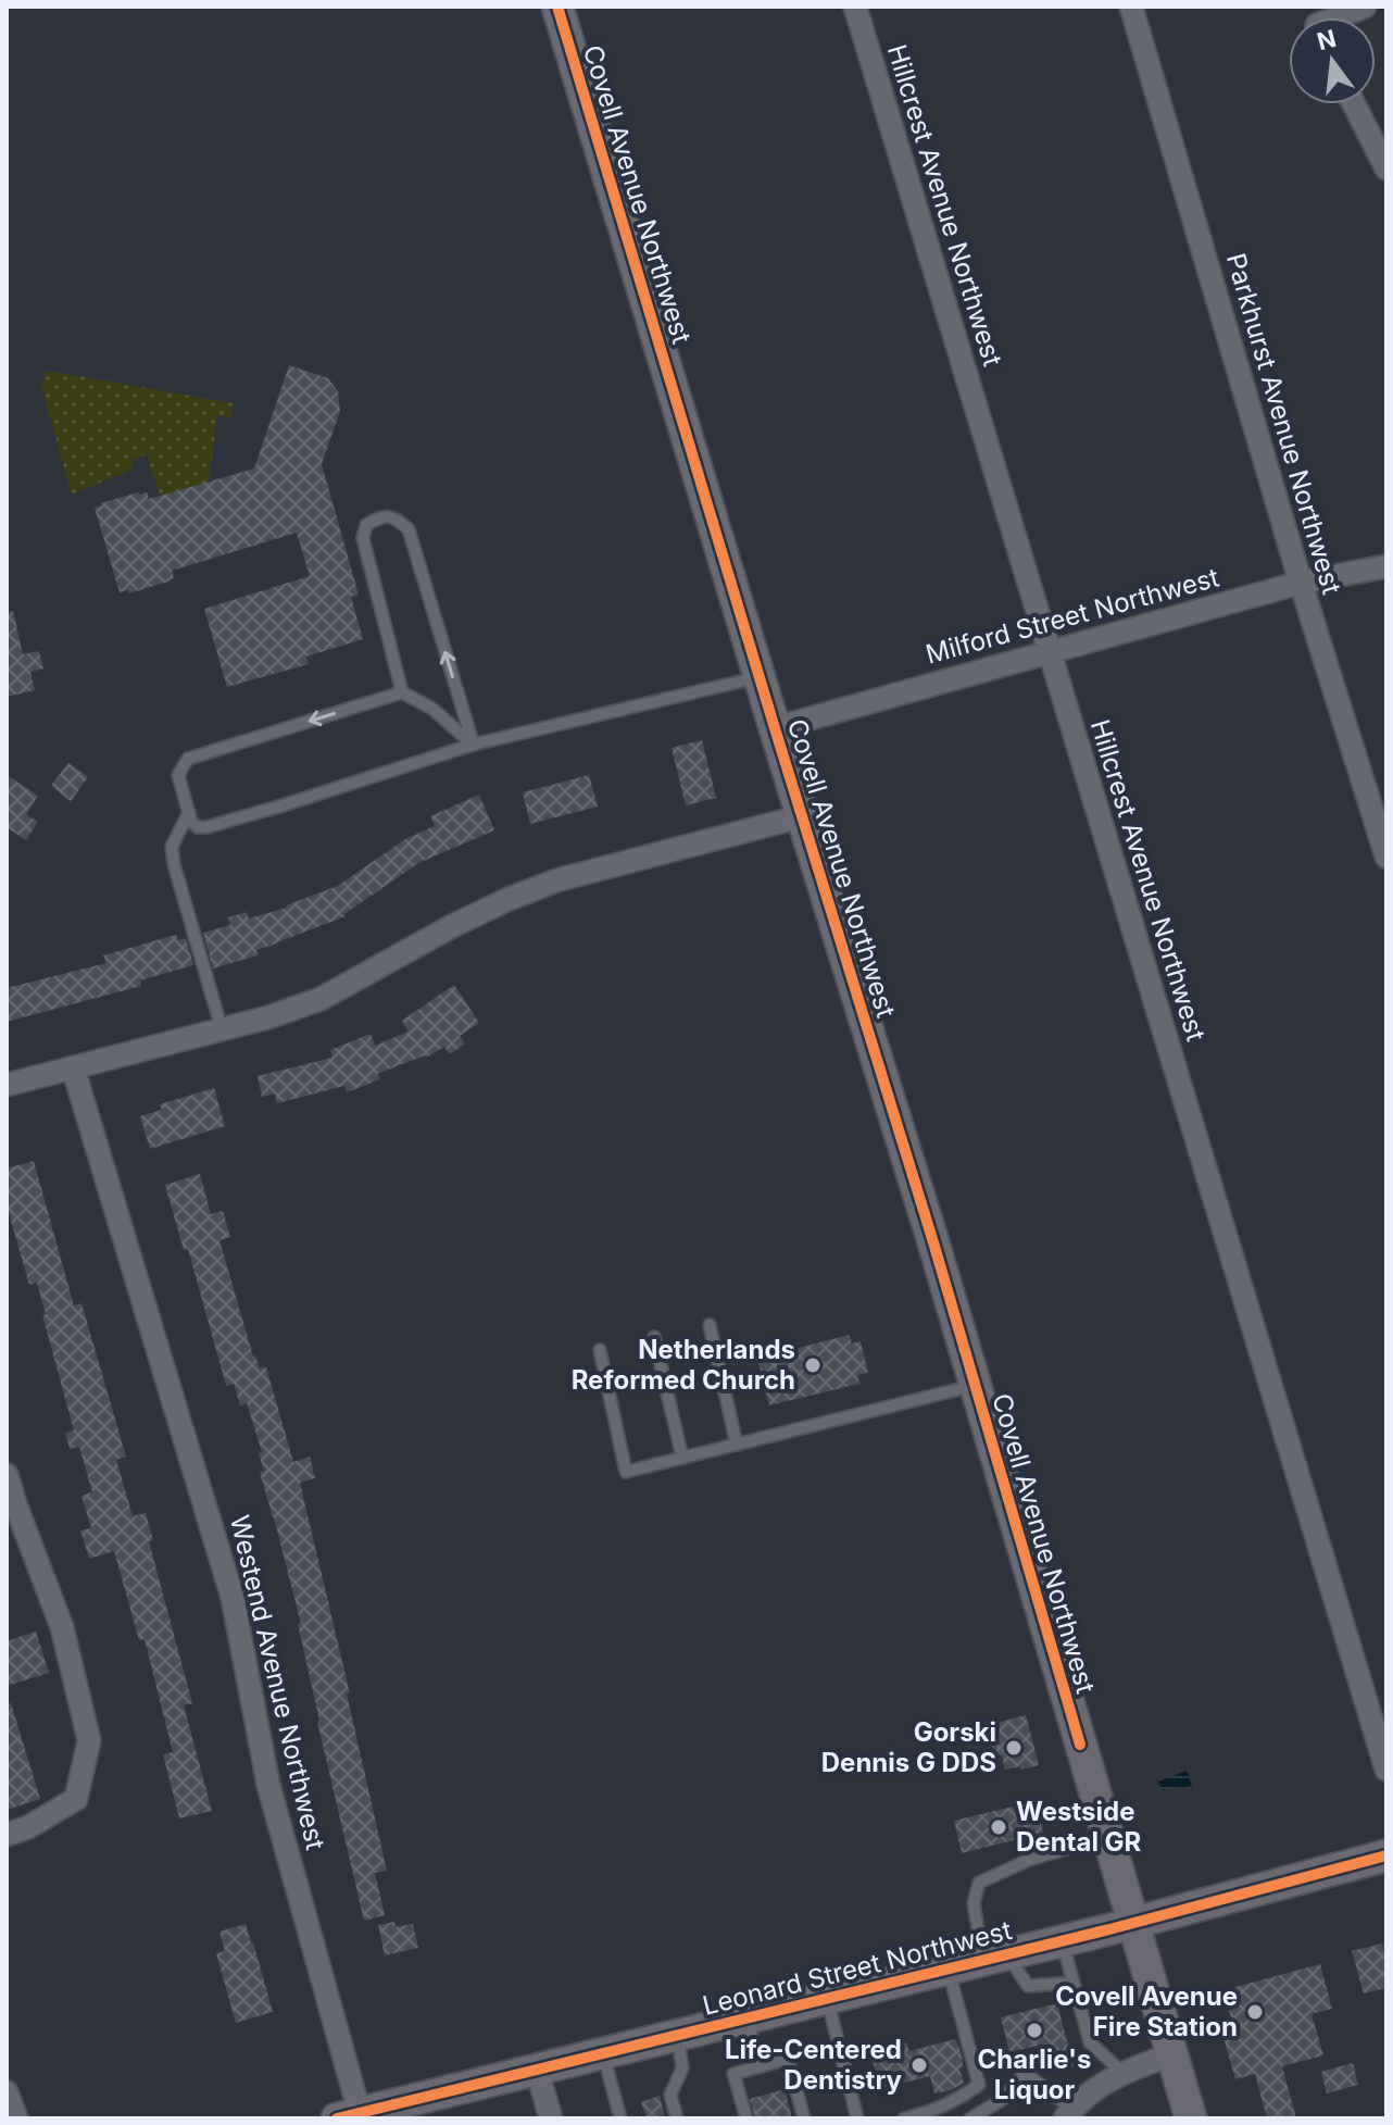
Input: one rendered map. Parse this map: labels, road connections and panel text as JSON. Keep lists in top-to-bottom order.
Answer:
{
  "streets": {
    "street": [
      "Covell Avenue Northwest",
      "Hillcrest Avenue Northwest",
      "Parkhurst Avenue Northwest",
      "Milford Street Northwest",
      "Westend Avenue Northwest",
      "Leonard Street Northwest"
    ]
  },
  "crossings": [
    ["Covell Avenue Northwest", "Milford Street Northwest"],
    ["Covell Avenue Northwest", "Leonard Street Northwest"],
    ["Hillcrest Avenue Northwest", "Milford Street Northwest"],
    ["Parkhurst Avenue Northwest", "Milford Street Northwest"],
    ["Westend Avenue Northwest", "Leonard Street Northwest"]
  ],
  "places": [
    "Netherlands Reformed Church",
    "Gorski Dennis G DDS",
    "Westside Dental GR",
    "Covell Avenue Fire Station",
    "Charlie's Liquor",
    "Life-Centered Dentistry"
  ],
  "north": "top"
}
